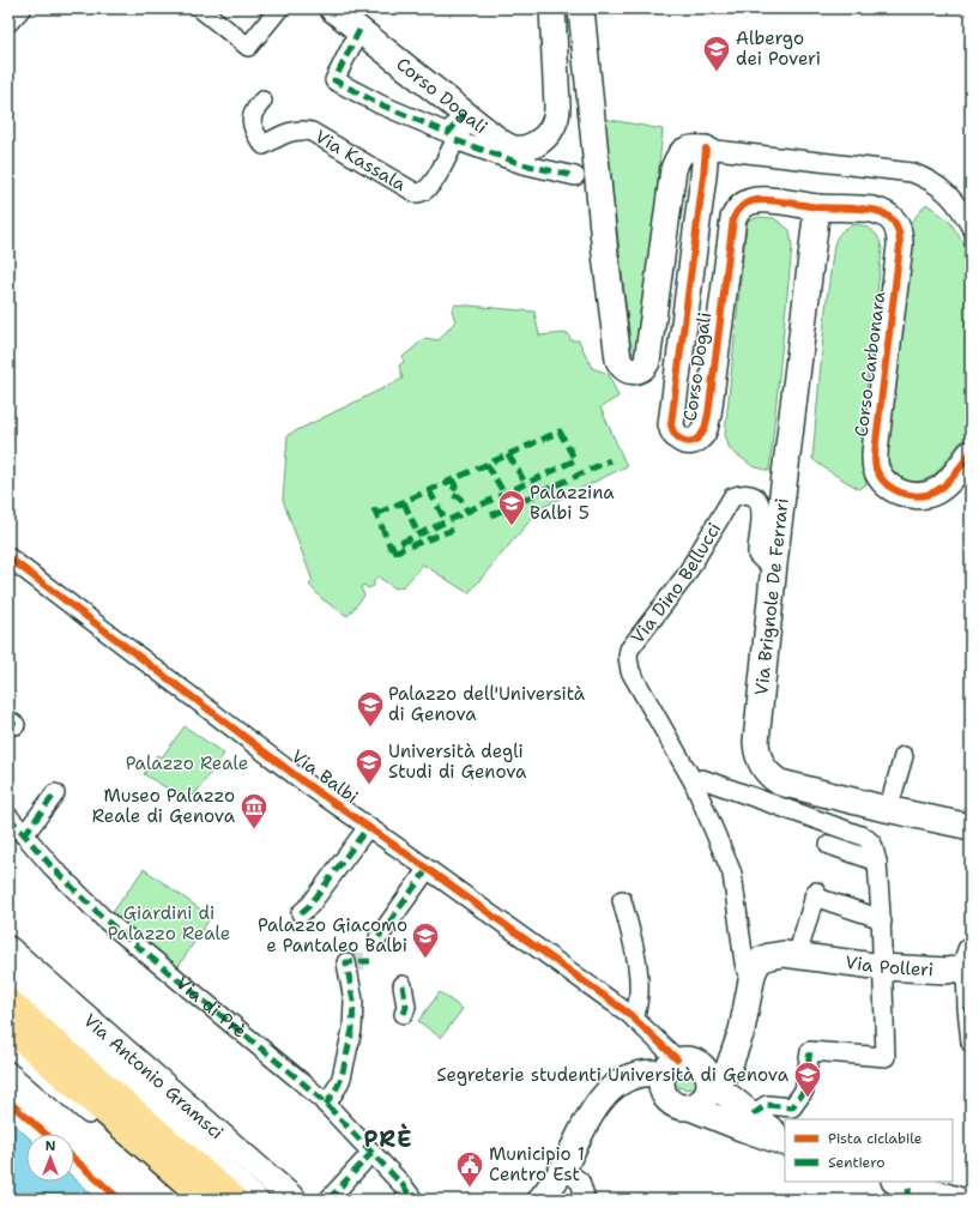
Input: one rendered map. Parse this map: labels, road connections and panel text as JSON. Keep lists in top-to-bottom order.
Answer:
{
  "streets": {
    "street": [
      "Corso Dogali",
      "Via Kassala",
      "Corso Carbonara",
      "Via Dino Bellucci",
      "Via Brignole De Ferrari",
      "Via Balbi",
      "Via Polleri",
      "Via di Prè",
      "Via Antonio Gramsci"
    ]
  },
  "crossings": [
    ["Corso Dogali", "Via Kassala"],
    ["Corso Dogali", "Corso Carbonara"],
    ["Corso Dogali", "Via Brignole De Ferrari"],
    ["Corso Carbonara", "Via Brignole De Ferrari"],
    ["Via Dino Bellucci", "Via Brignole De Ferrari"],
    ["Via Dino Bellucci", "Via Polleri"]
  ],
  "districts": ["PRÈ"],
  "parks": ["Palazzo Reale", "Giardini di Palazzo Reale"],
  "places": {
    "school or university": [
      "Albergo dei Poveri",
      "Palazzina Balbi 5",
      "Palazzo dell'Università di Genova",
      "Università degli Studi di Genova",
      "Palazzo Giacomo e Pantaleo Balbi",
      "Segreterie studenti Università di Genova"
    ],
    "museum": ["Museo Palazzo Reale di Genova"],
    "public building": ["Municipio 1 Centro Est"]
  },
  "legend": ["Pista ciclabile", "Sentiero"],
  "north": "top"
}
